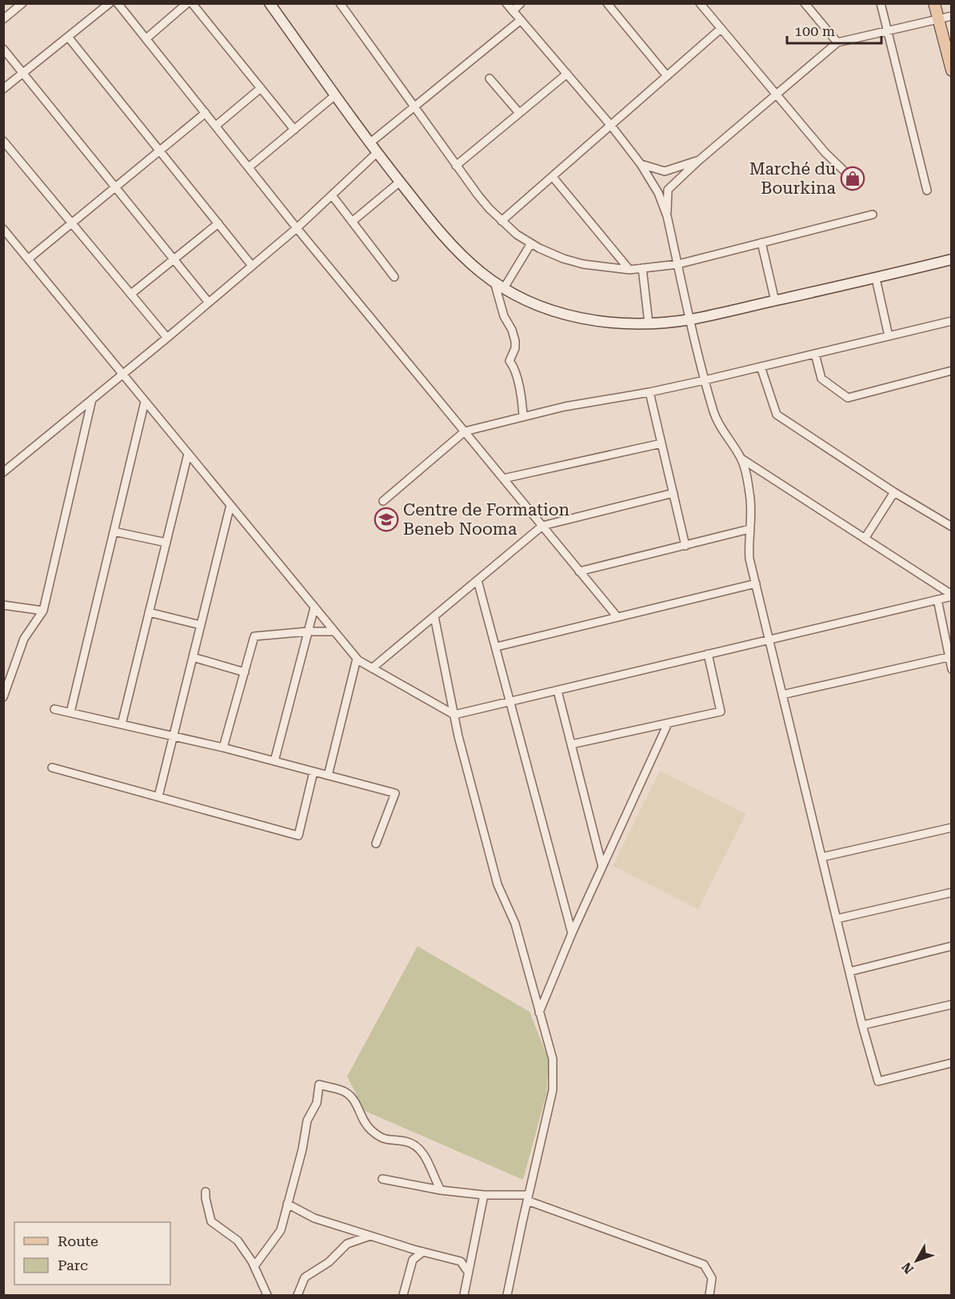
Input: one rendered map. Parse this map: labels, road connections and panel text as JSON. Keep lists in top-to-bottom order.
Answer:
{
  "places": {
    "shop": ["Marché du Bourkina"],
    "school or university": ["Centre de Formation Beneb Nooma"]
  },
  "legend": ["Route", "Parc"],
  "scale_bar": "100 m",
  "north": "bottom left"
}
